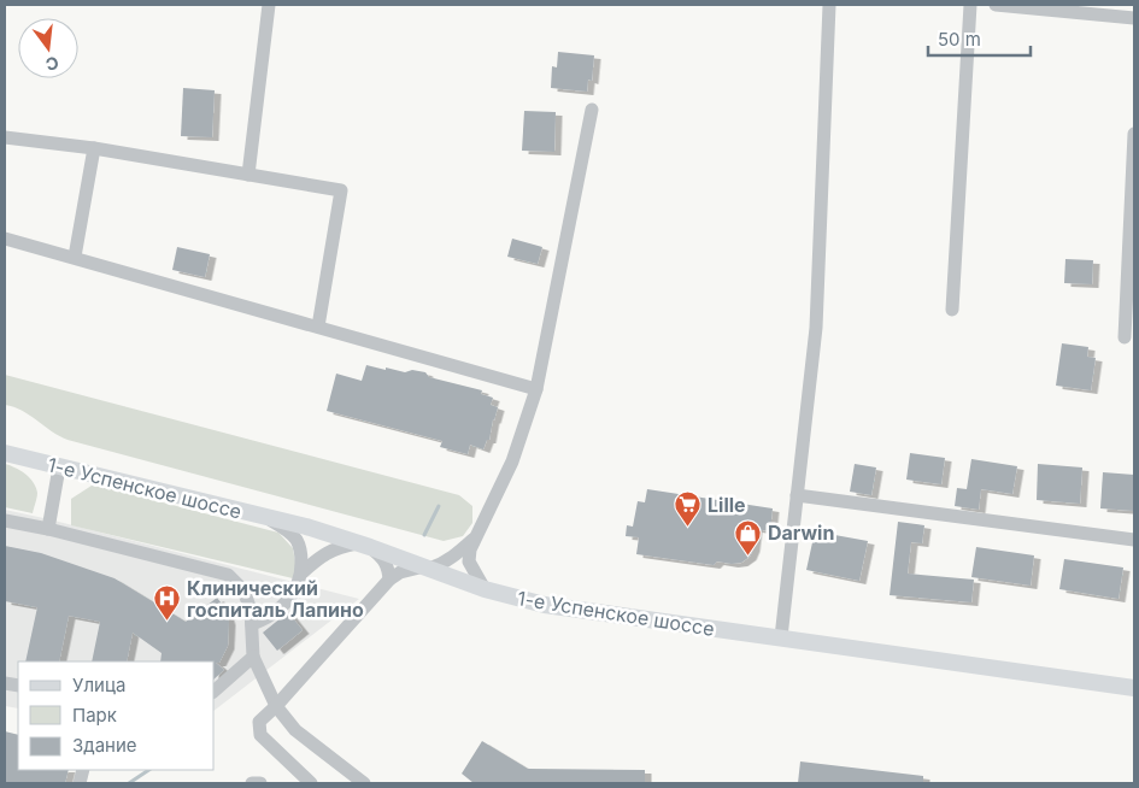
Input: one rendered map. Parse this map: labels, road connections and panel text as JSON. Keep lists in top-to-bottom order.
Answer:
{
  "streets": {
    "main road": ["1-е Успенское шоссе"]
  },
  "places": {
    "supermarket": ["Lille"],
    "shop": ["Darwin"],
    "hospital": ["Клинический госпиталь Лапино"]
  },
  "legend": ["Улица", "Парк", "Здание"],
  "scale_bar": "50 m",
  "north": "bottom"
}
